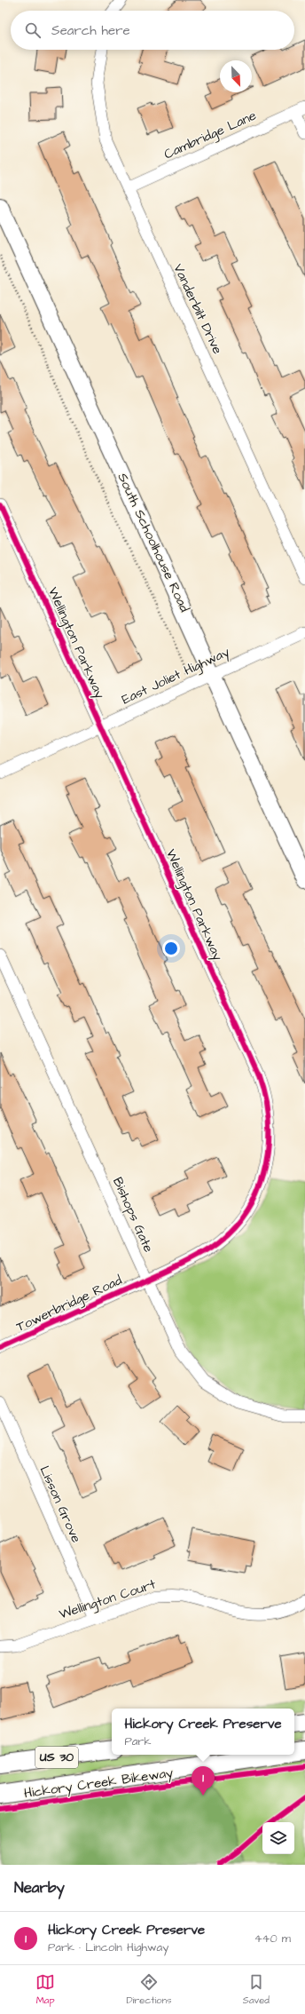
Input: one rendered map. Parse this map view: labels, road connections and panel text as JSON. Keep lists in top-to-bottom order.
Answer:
{
  "streets": {
    "main road": ["US 30"],
    "street": [
      "Cambridge Lane",
      "Vanderbilt Drive",
      "South Schoolhouse Road",
      "Wellington Parkway",
      "East Joliet Highway",
      "Bishops Gate",
      "Towerbridge Road",
      "Lisson Grove",
      "Wellington Court"
    ],
    "cycle path": ["Hickory Creek Bikeway"]
  },
  "crossings": [
    ["Cambridge Lane", "Vanderbilt Drive"],
    ["South Schoolhouse Road", "East Joliet Highway"],
    ["Wellington Parkway", "East Joliet Highway"],
    ["Wellington Parkway", "Bishops Gate"],
    ["Wellington Parkway", "Towerbridge Road"],
    ["Bishops Gate", "Towerbridge Road"],
    ["Lisson Grove", "Wellington Court"]
  ],
  "north": "bottom right",
  "page": {
    "search": "Search here",
    "popup": ["Hickory Creek Preserve", "Park"],
    "pins": "1",
    "heading": "Nearby",
    "list": [
      {
        "mark": "1",
        "name": "Hickory Creek Preserve",
        "note": "Park · Lincoln Highway",
        "value": "440 m"
      }
    ],
    "nav": ["Map", "Directions", "Saved"]
  }
}
